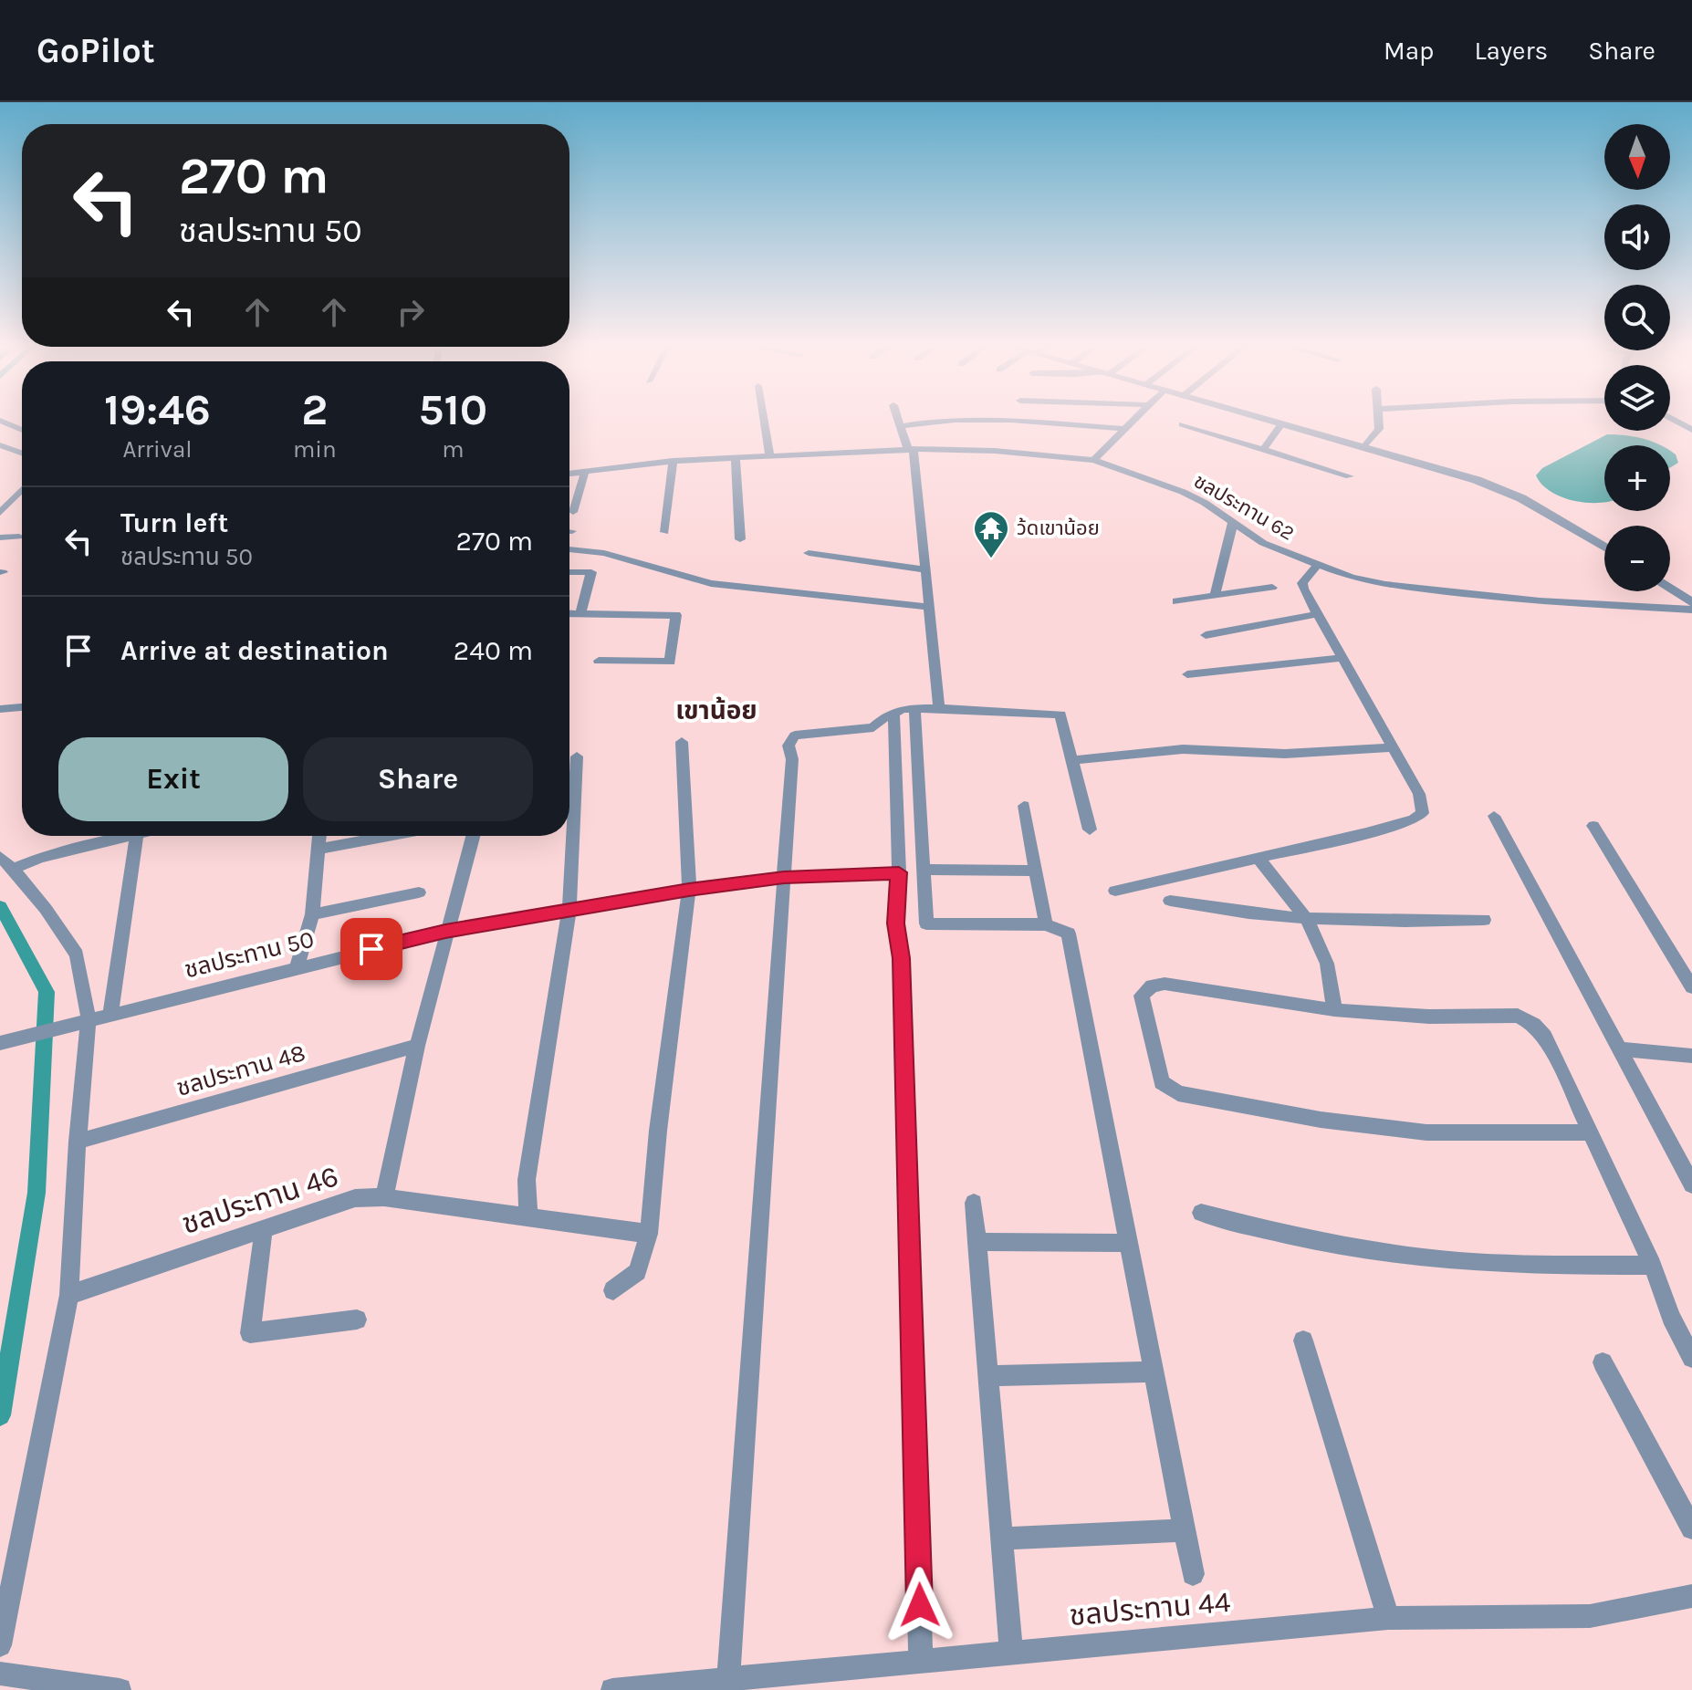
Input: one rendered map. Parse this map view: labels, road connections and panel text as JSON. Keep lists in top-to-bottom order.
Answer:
{
  "streets": {
    "street": [
      "ชลประทาน 62",
      "ชลประทาน 50",
      "ชลประทาน 48",
      "ชลประทาน 46",
      "ชลประทาน 44"
    ]
  },
  "districts": ["เขาน้อย"],
  "places": {
    "temple": ["ว้ดเขาน้อย"]
  },
  "north": "bottom",
  "page": {
    "header": "GoPilot",
    "nav": ["Map", "Layers", "Share"],
    "map_buttons": ["+", "−"],
    "turn": ["270 m", "ชลประทาน 50"],
    "eta": [
      "19:46",
      "Arrival",
      "2",
      "min",
      "510",
      "m"
    ],
    "list": [
      {
        "name": "Turn left",
        "note": "ชลประทาน 50",
        "value": "270 m"
      },
      {
        "name": "Arrive at destination",
        "value": "240 m"
      }
    ],
    "buttons": ["Exit", "Share"]
  }
}
